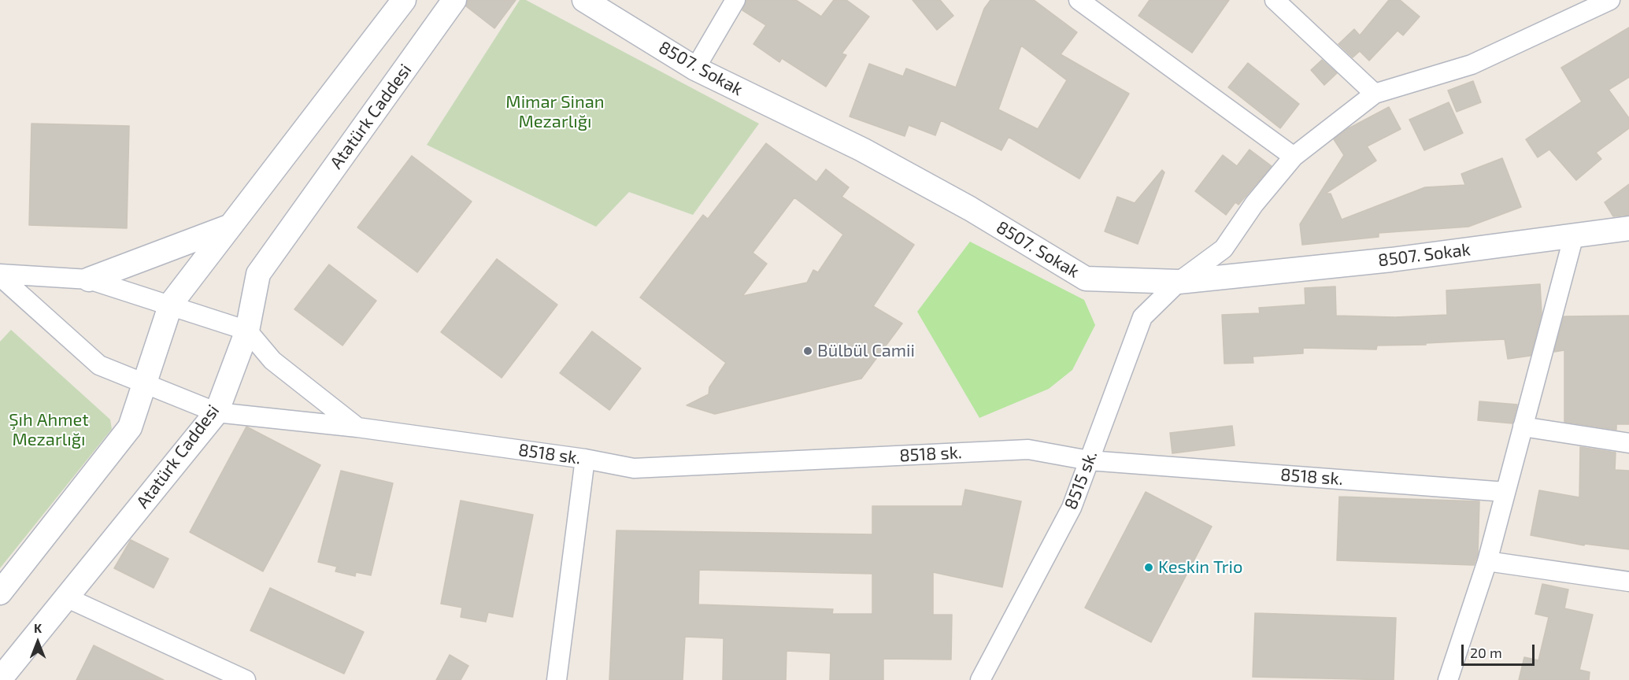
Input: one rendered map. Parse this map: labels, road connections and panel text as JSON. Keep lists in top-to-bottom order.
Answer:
{
  "streets": {
    "street": [
      "8507. Sokak",
      "Atatürk Caddesi",
      "8518 sk.",
      "8515 sk."
    ]
  },
  "crossings": [
    ["8507. Sokak", "8515 sk."],
    ["Atatürk Caddesi", "8518 sk."],
    ["8518 sk.", "8515 sk."]
  ],
  "parks": ["Mimar Sinan Mezarlığı", "Şıh Ahmet Mezarlığı"],
  "places": ["Bülbül Camii", "Keskin Trio"],
  "scale_bar": "20 m",
  "north": "top"
}
